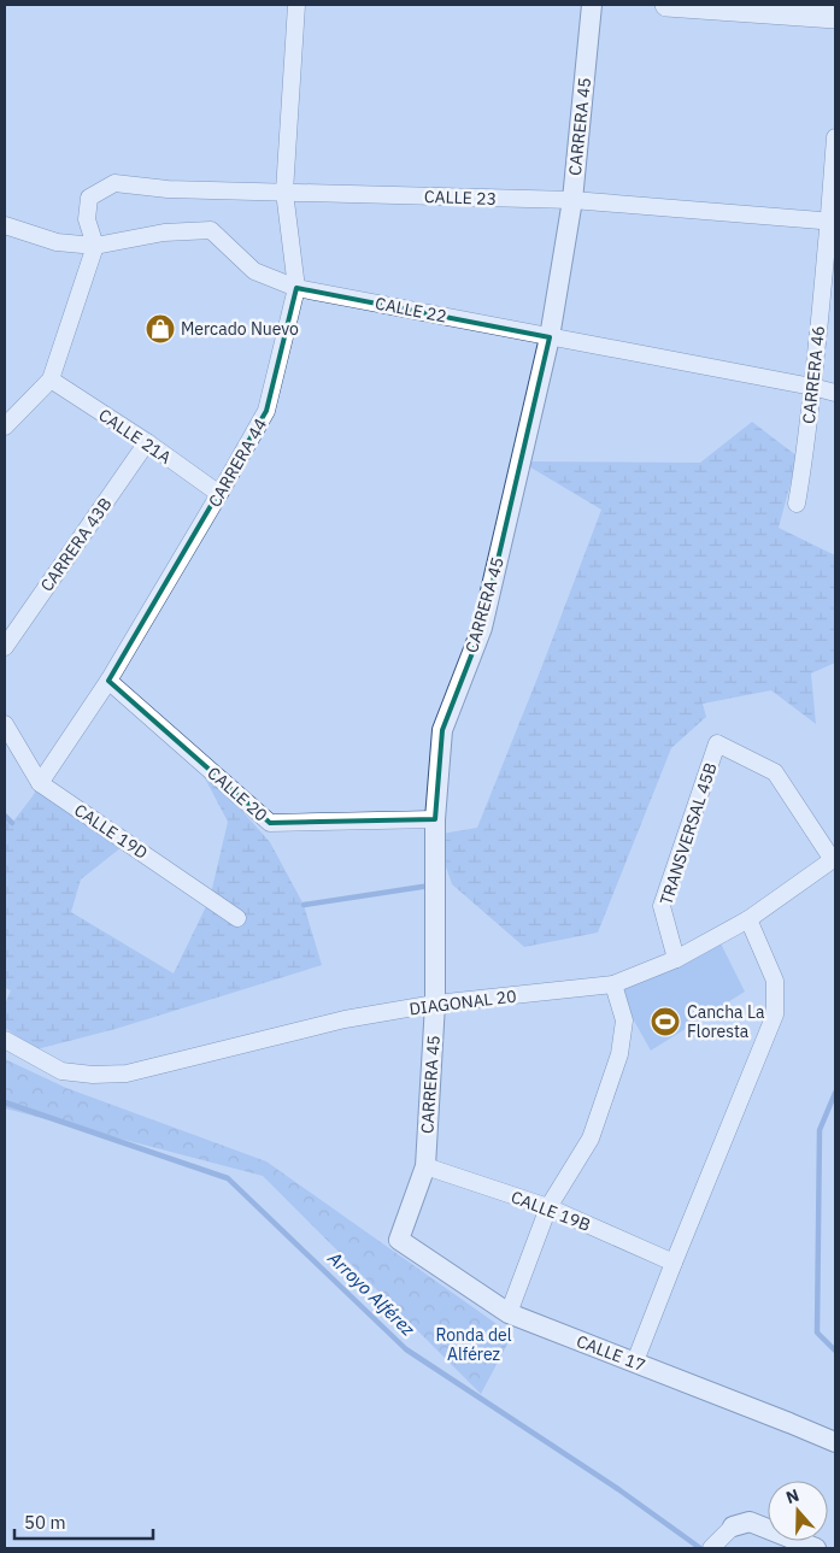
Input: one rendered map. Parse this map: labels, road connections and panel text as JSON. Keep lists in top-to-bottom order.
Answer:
{
  "streets": {
    "street": [
      "CARRERA 45",
      "CALLE 23",
      "CALLE 22",
      "CARRERA 46",
      "CALLE 21A",
      "CARRERA 44",
      "CARRERA 43B",
      "CALLE 20",
      "CALLE 19D",
      "TRANSVERSAL 45B",
      "DIAGONAL 20",
      "CALLE 19B",
      "CALLE 17"
    ]
  },
  "crossings": [
    ["CARRERA 45", "CALLE 23"],
    ["CARRERA 45", "CALLE 22"],
    ["CARRERA 45", "CALLE 20"],
    ["CARRERA 45", "DIAGONAL 20"],
    ["CARRERA 45", "CALLE 19B"],
    ["CARRERA 45", "CALLE 17"],
    ["CALLE 23", "CALLE 22"],
    ["CALLE 23", "CARRERA 46"],
    ["CALLE 23", "CARRERA 44"],
    ["CALLE 22", "CARRERA 46"],
    ["CALLE 22", "CARRERA 44"],
    ["CALLE 21A", "CARRERA 44"],
    ["CALLE 21A", "CARRERA 43B"],
    ["CARRERA 44", "CALLE 20"],
    ["CARRERA 44", "CALLE 19D"],
    ["TRANSVERSAL 45B", "DIAGONAL 20"]
  ],
  "water": ["Arroyo Alférez"],
  "parks": ["Ronda del Alférez"],
  "places": {
    "shop": ["Mercado Nuevo"],
    "sports": ["Cancha La Floresta"]
  },
  "scale_bar": "50 m",
  "north": "top"
}
